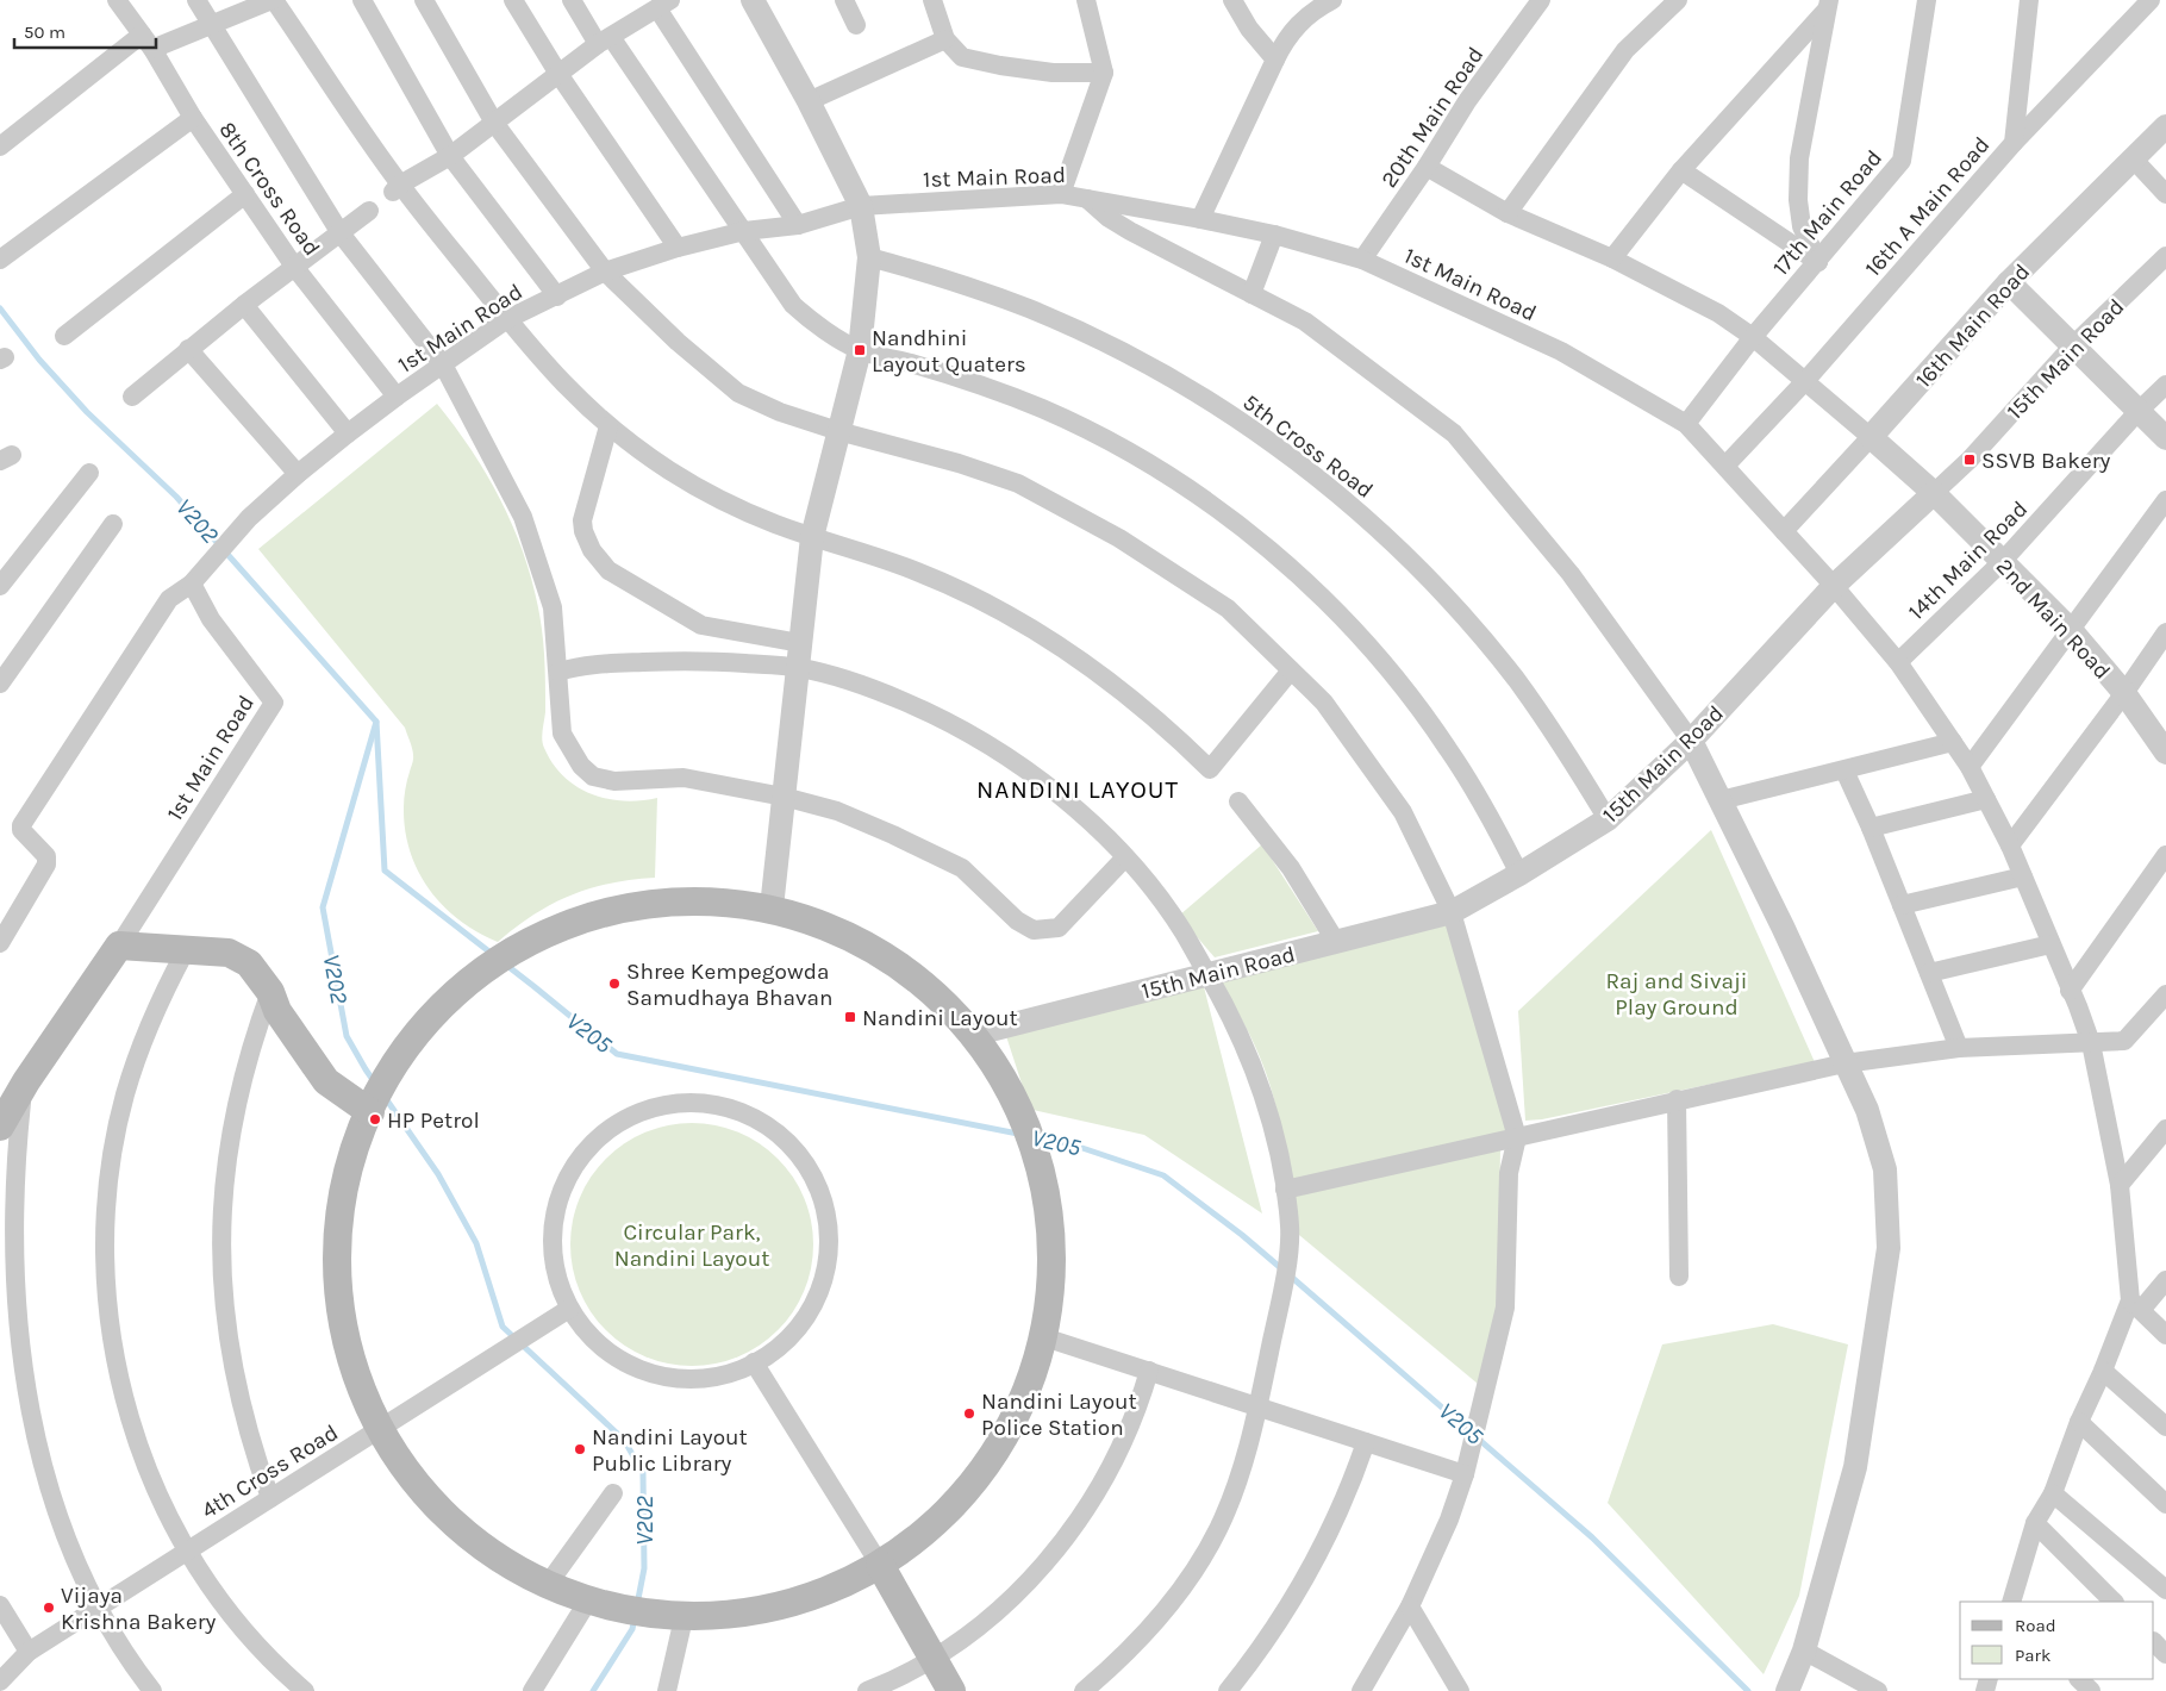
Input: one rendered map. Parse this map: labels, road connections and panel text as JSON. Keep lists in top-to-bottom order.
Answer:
{
  "streets": {
    "street": [
      "20th Main Road",
      "1st Main Road",
      "8th Cross Road",
      "16th A Main Road",
      "17th Main Road",
      "16th Main Road",
      "15th Main Road",
      "5th Cross Road",
      "14th Main Road",
      "2nd Main Road",
      "4th Cross Road"
    ]
  },
  "crossings": [
    ["20th Main Road", "1st Main Road"],
    ["1st Main Road", "8th Cross Road"],
    ["1st Main Road", "16th A Main Road"],
    ["1st Main Road", "17th Main Road"],
    ["1st Main Road", "16th Main Road"],
    ["1st Main Road", "15th Main Road"],
    ["1st Main Road", "14th Main Road"],
    ["16th Main Road", "2nd Main Road"],
    ["15th Main Road", "5th Cross Road"],
    ["15th Main Road", "2nd Main Road"],
    ["14th Main Road", "2nd Main Road"]
  ],
  "districts": ["NANDINI LAYOUT"],
  "water": ["V202", "V205"],
  "parks": ["Raj and Sivaji Play Ground", "Circular Park, Nandini Layout"],
  "places": {
    "transit": ["Nandhini Layout Quaters", "SSVB Bakery", "Nandini Layout"],
    "other": [
      "Shree Kempegowda Samudhaya Bhavan",
      "HP Petrol",
      "Nandini Layout Police Station",
      "Nandini Layout Public Library",
      "Vijaya Krishna Bakery"
    ]
  },
  "legend": ["Road", "Park"],
  "scale_bar": "50 m"
}
